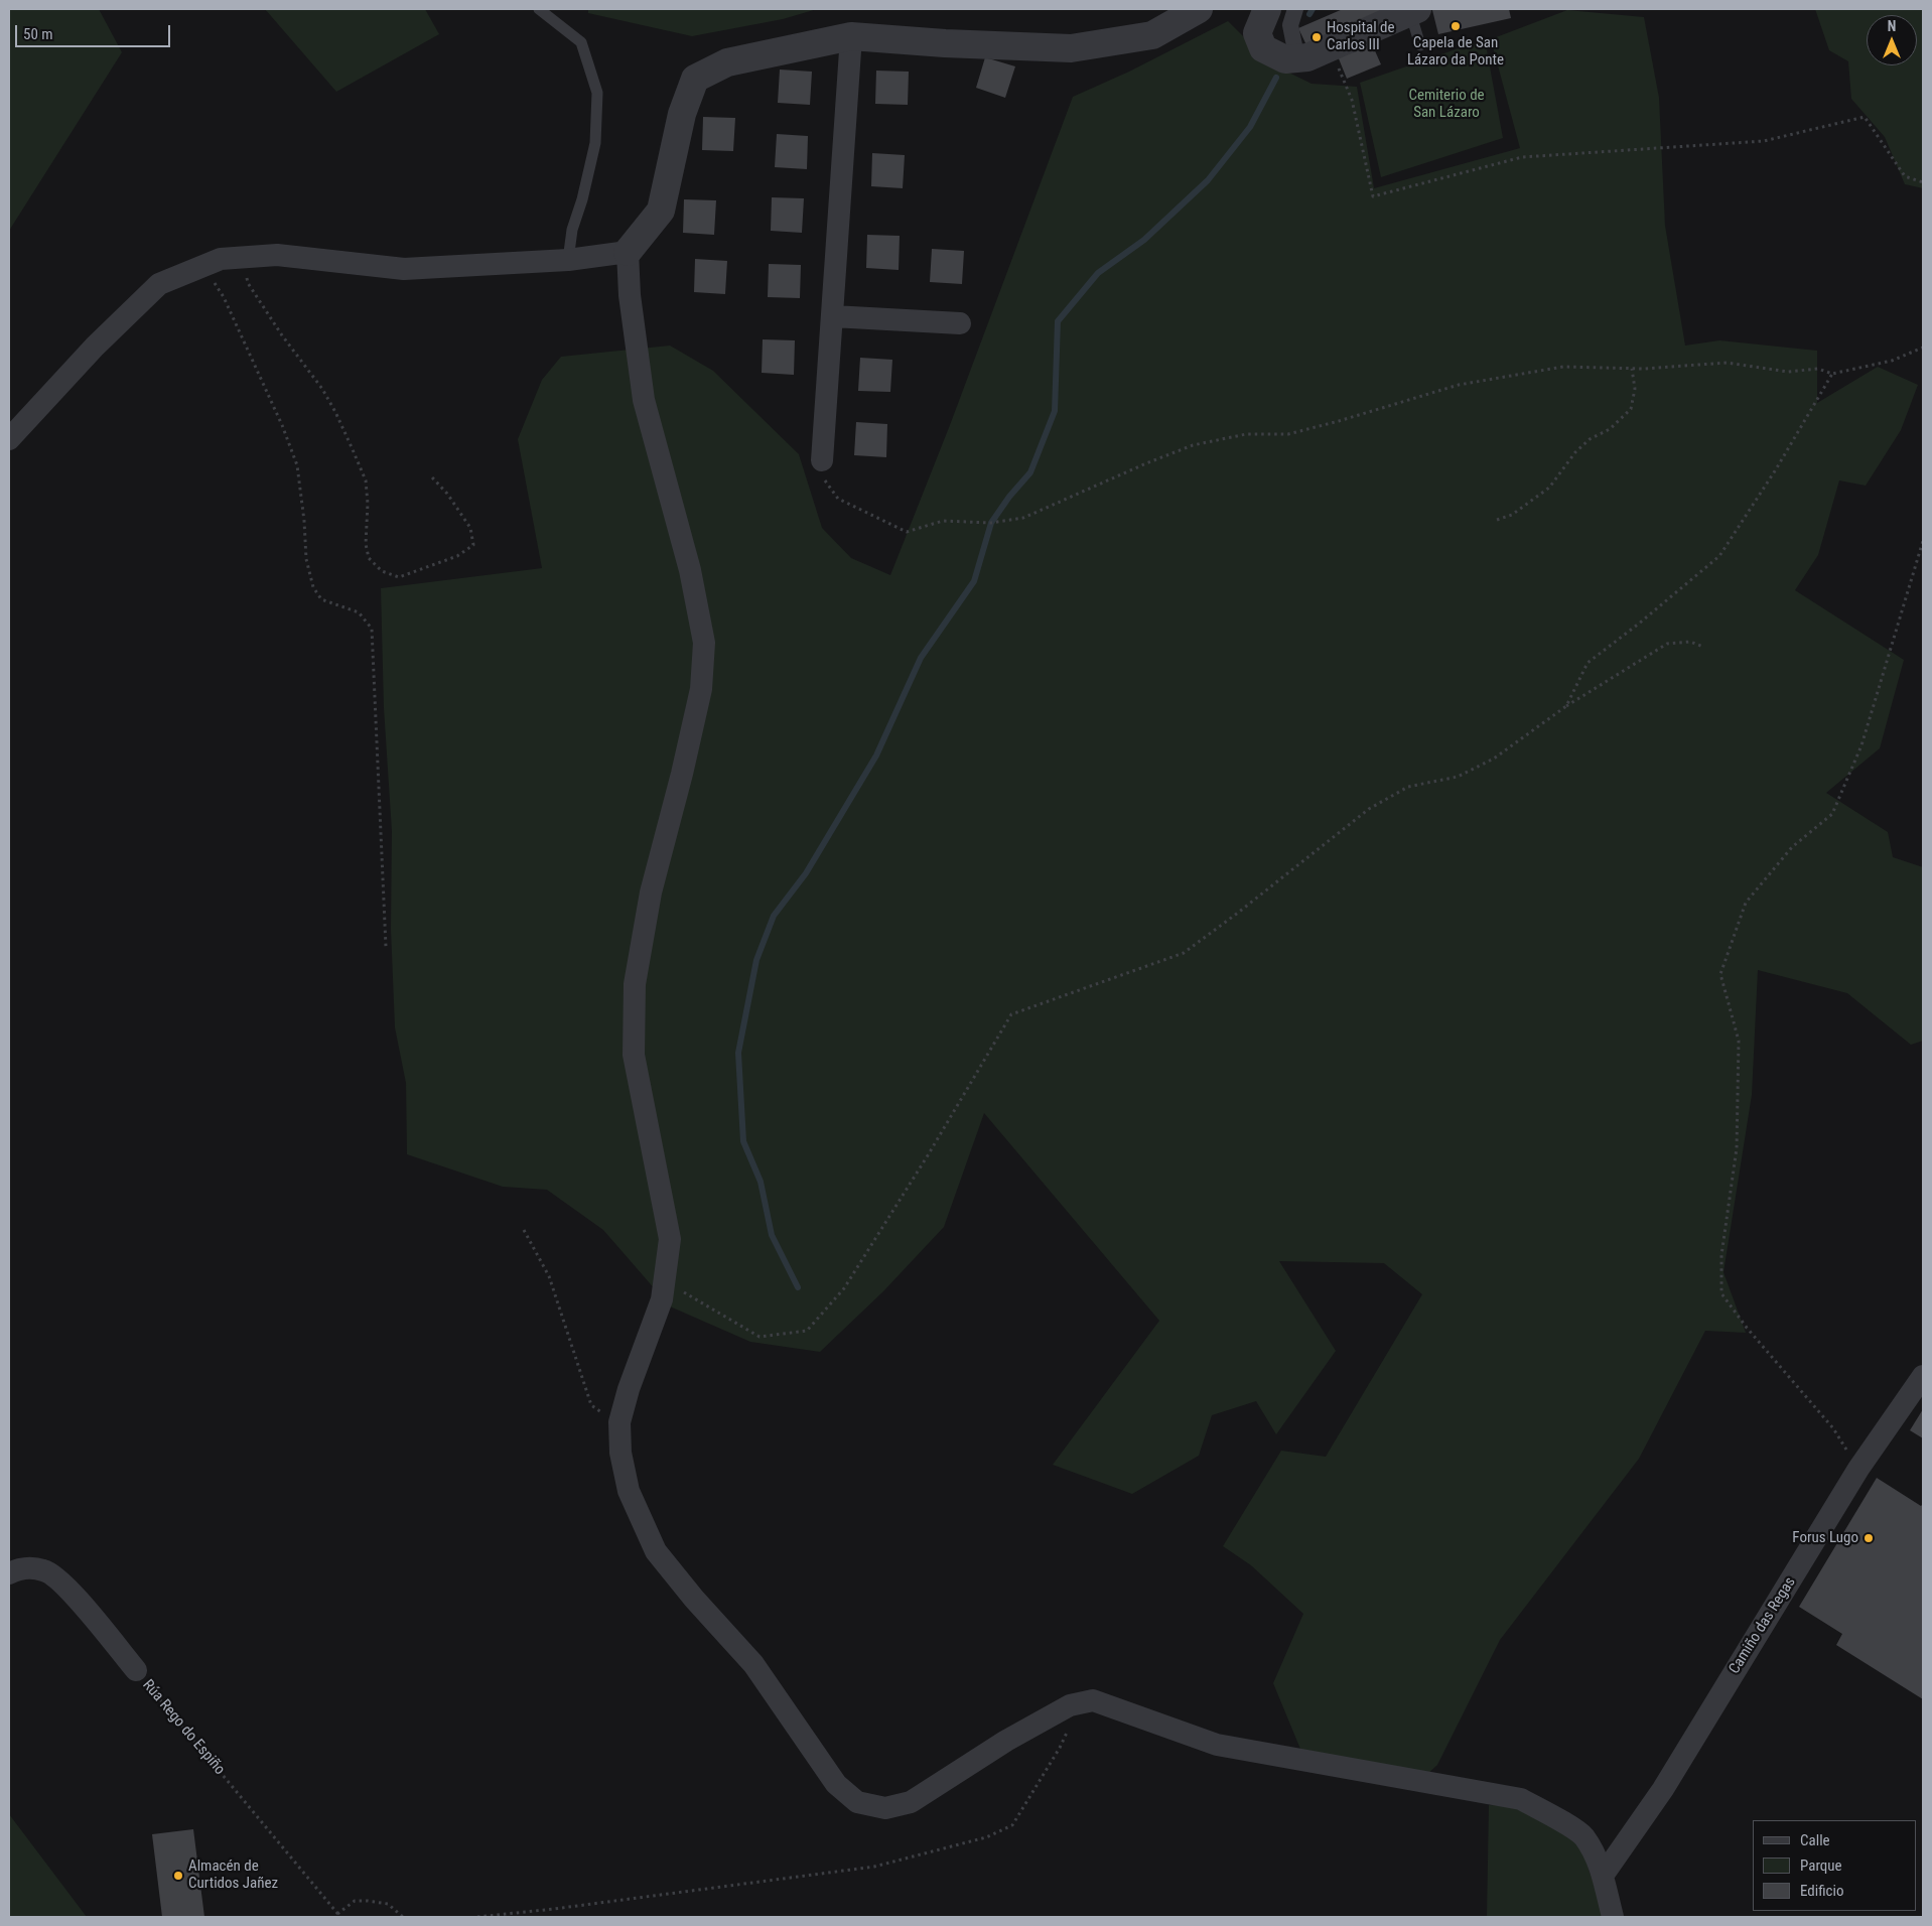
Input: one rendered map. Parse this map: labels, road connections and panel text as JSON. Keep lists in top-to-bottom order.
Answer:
{
  "streets": {
    "street": ["Camiño das Regas", "Rúa Rego do Espiño"]
  },
  "parks": ["Cemiterio de San Lázaro"],
  "places": [
    "Capela de San Lázaro da Ponte",
    "Hospital de Carlos III",
    "Forus Lugo",
    "Almacén de Curtidos Jañez"
  ],
  "legend": ["Calle", "Parque", "Edificio"],
  "scale_bar": "50 m",
  "north": "top"
}
